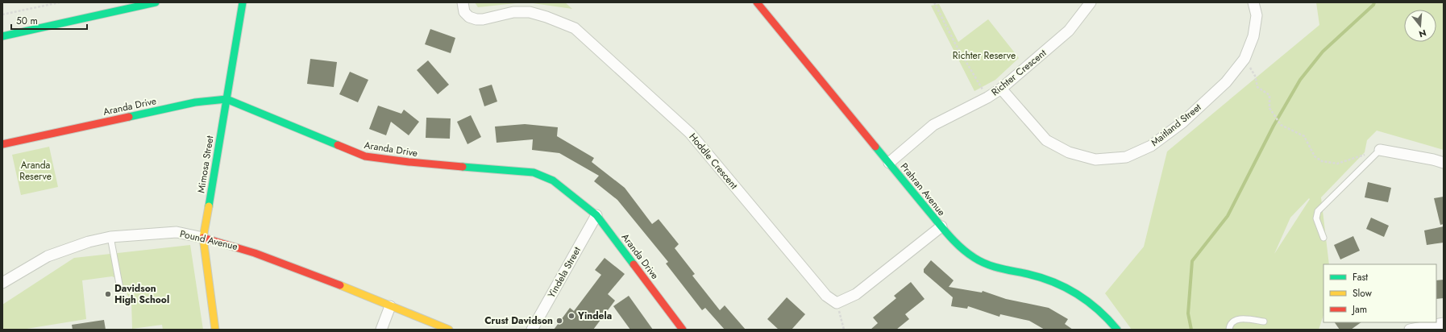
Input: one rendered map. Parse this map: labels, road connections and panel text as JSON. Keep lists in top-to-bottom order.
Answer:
{
  "streets": {
    "street": [
      "Richter Crescent",
      "Aranda Drive",
      "Maitland Street",
      "Hoddle Crescent",
      "Mimosa Street",
      "Prahran Avenue",
      "Pound Avenue",
      "Yindela Street"
    ]
  },
  "crossings": [
    ["Richter Crescent", "Maitland Street"],
    ["Richter Crescent", "Prahran Avenue"],
    ["Aranda Drive", "Mimosa Street"],
    ["Aranda Drive", "Yindela Street"],
    ["Mimosa Street", "Pound Avenue"]
  ],
  "parks": ["Richter Reserve", "Aranda Reserve"],
  "places": ["Davidson High School", "Yindela", "Crust Davidson"],
  "legend": ["Fast", "Slow", "Jam"],
  "scale_bar": "50 m",
  "north": "bottom"
}
